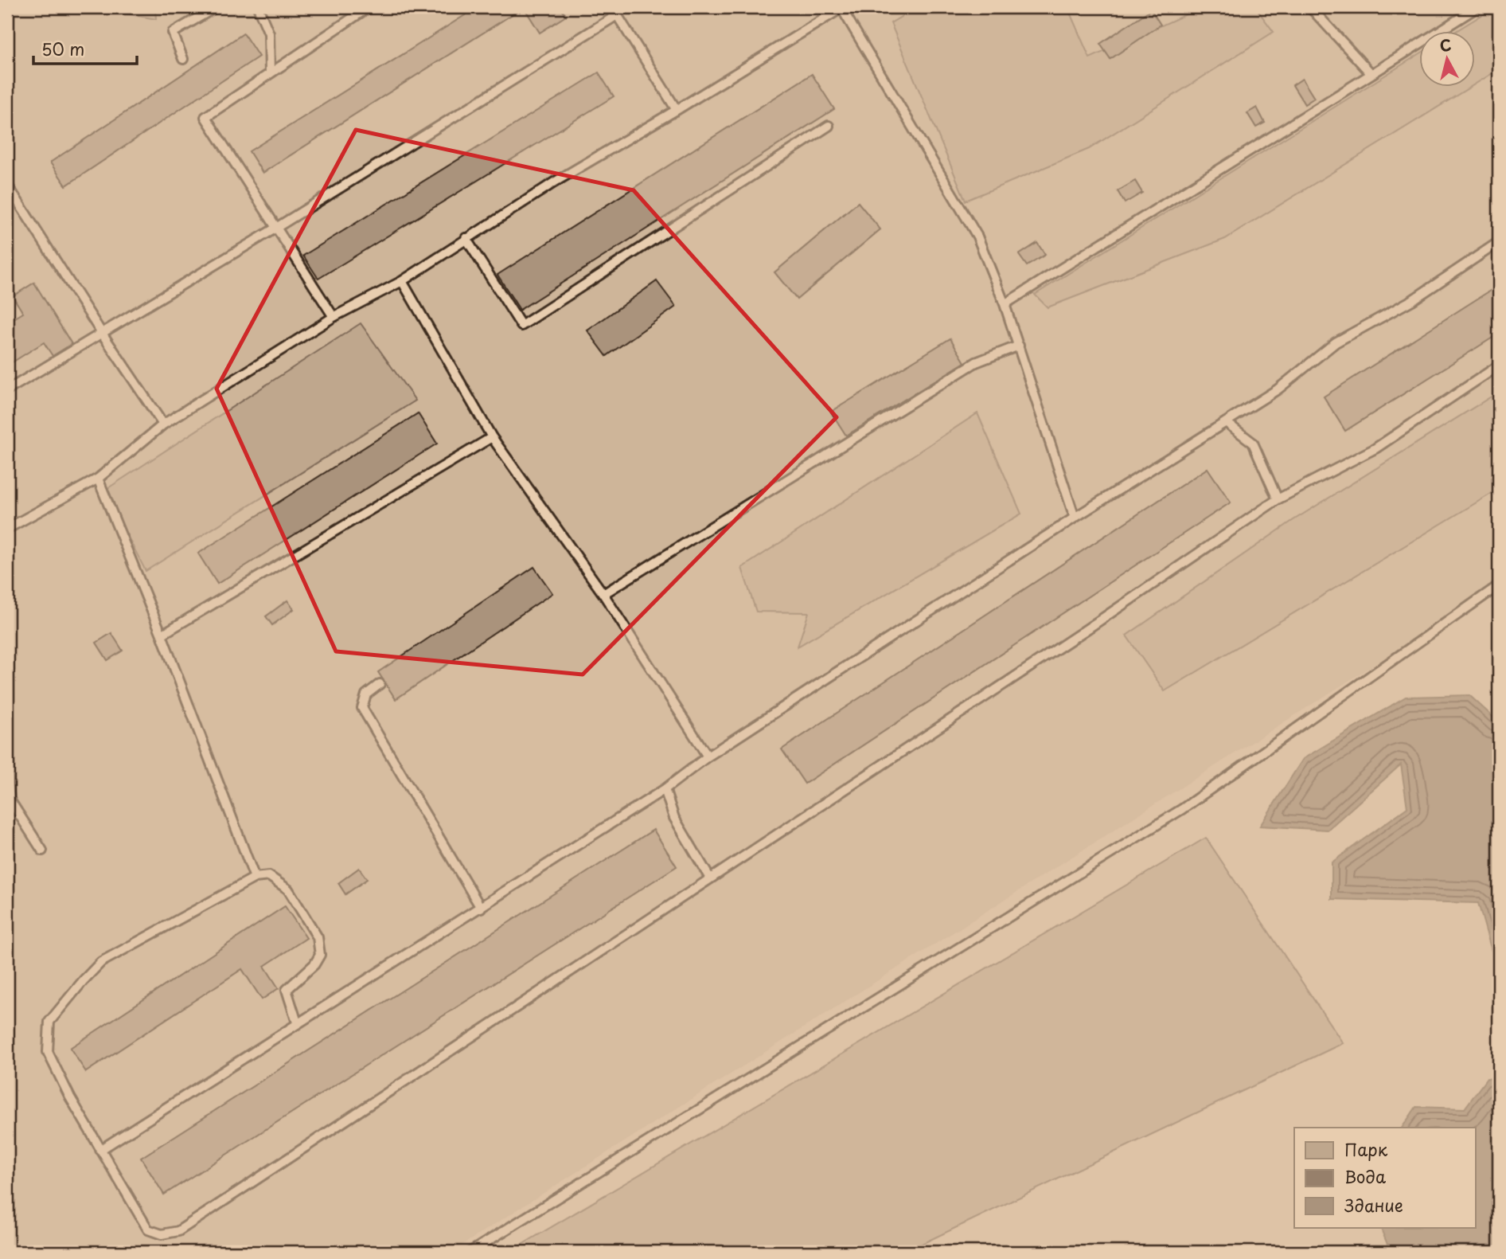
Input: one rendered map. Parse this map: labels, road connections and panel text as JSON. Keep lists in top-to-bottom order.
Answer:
{
  "legend": ["Парк", "Вода", "Здание"],
  "scale_bar": "50 m",
  "north": "top"
}
